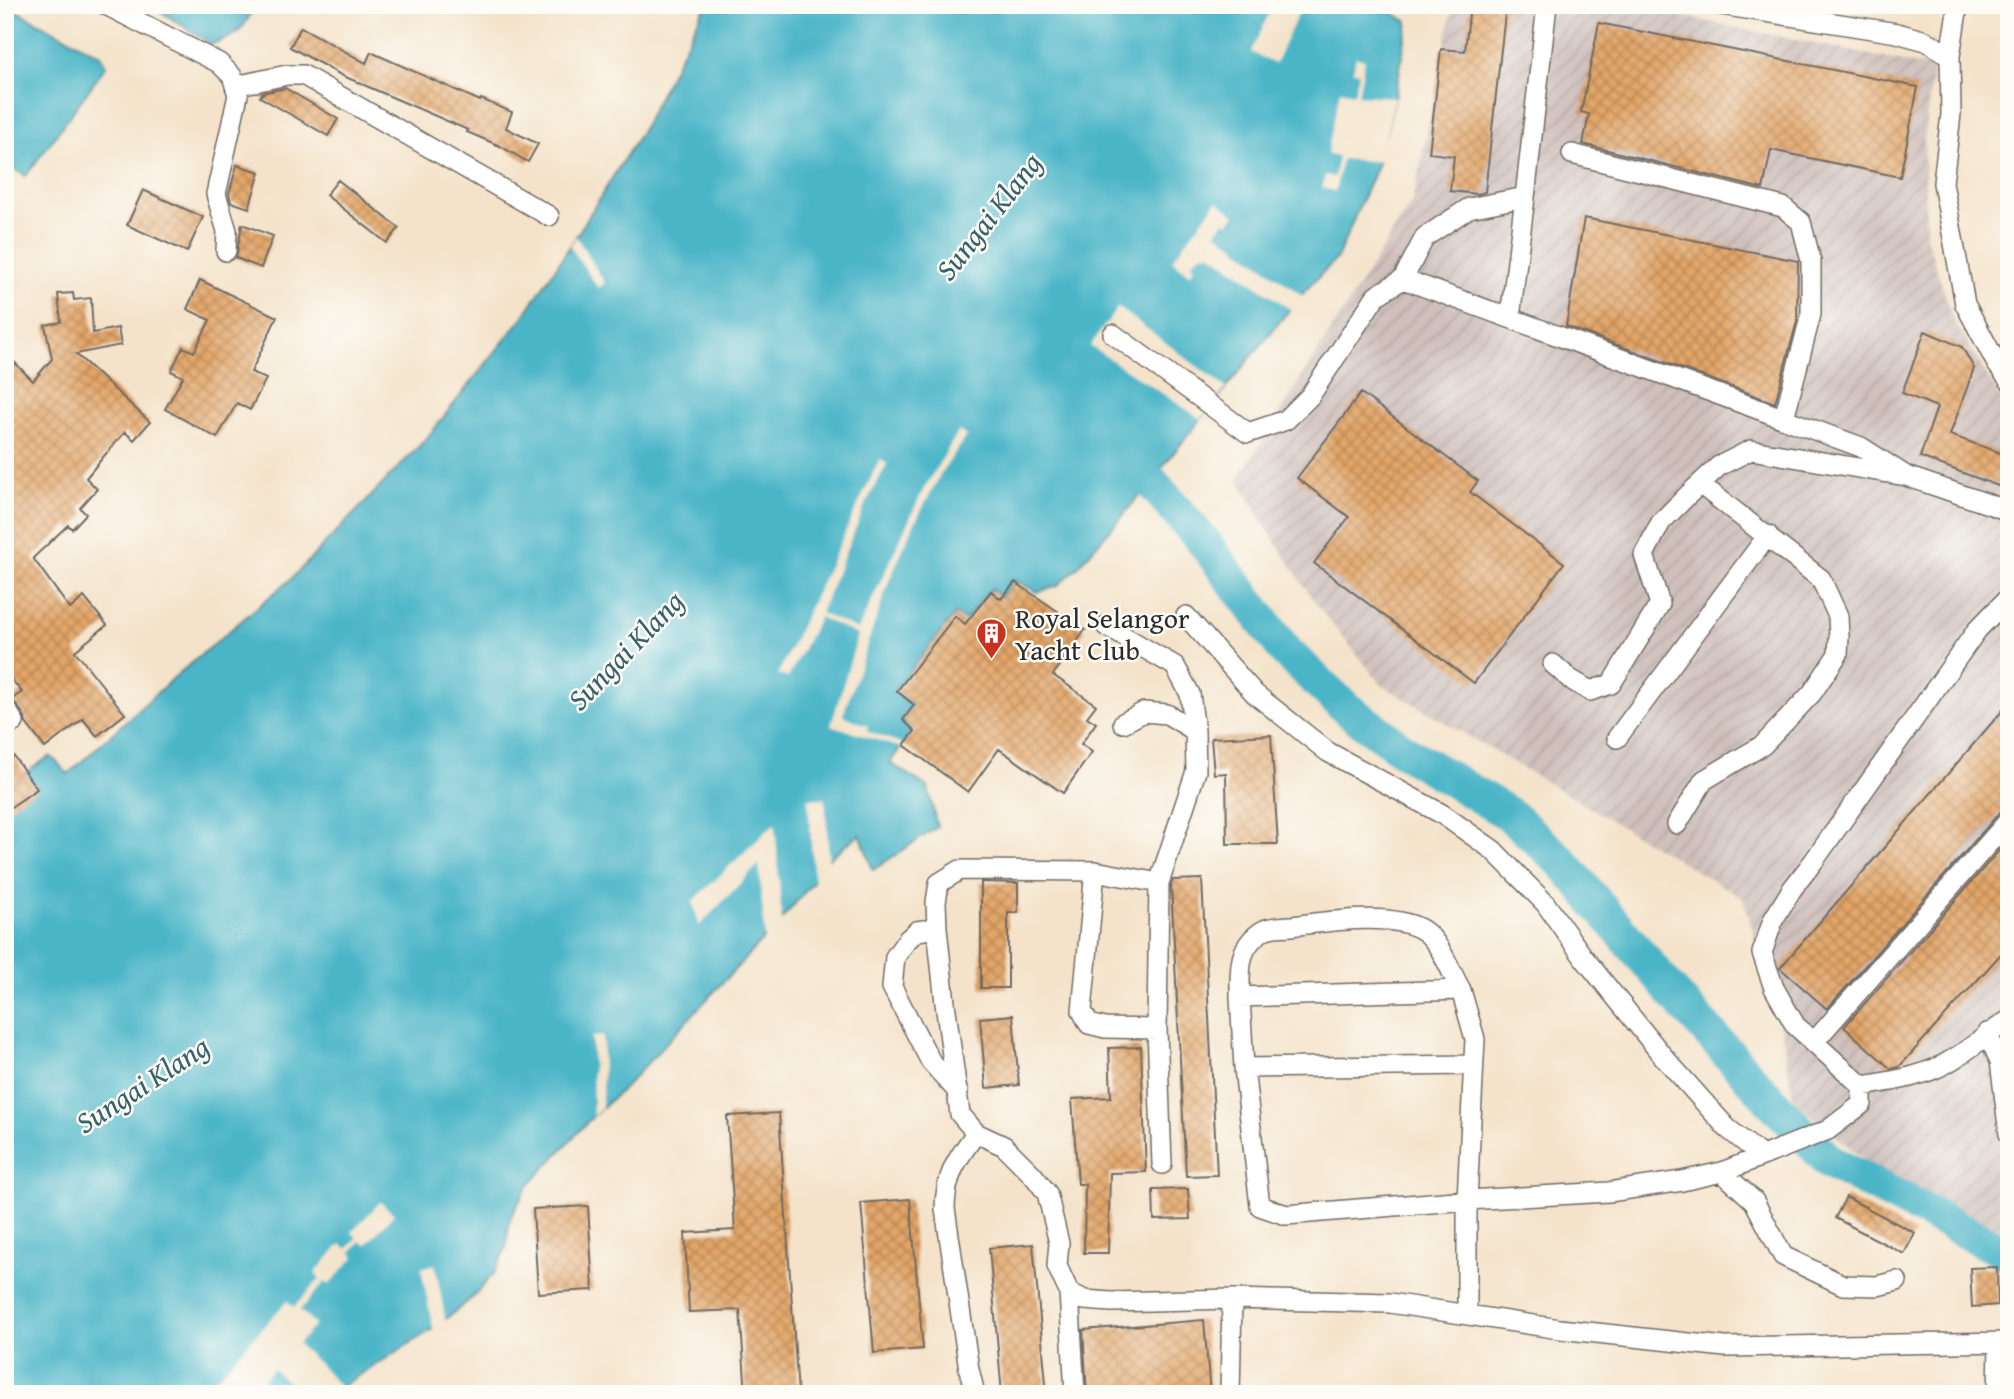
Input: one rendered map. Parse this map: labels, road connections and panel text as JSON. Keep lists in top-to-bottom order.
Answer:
{
  "water": ["Sungai Klang"],
  "places": {
    "building": ["Royal Selangor Yacht Club"]
  }
}
